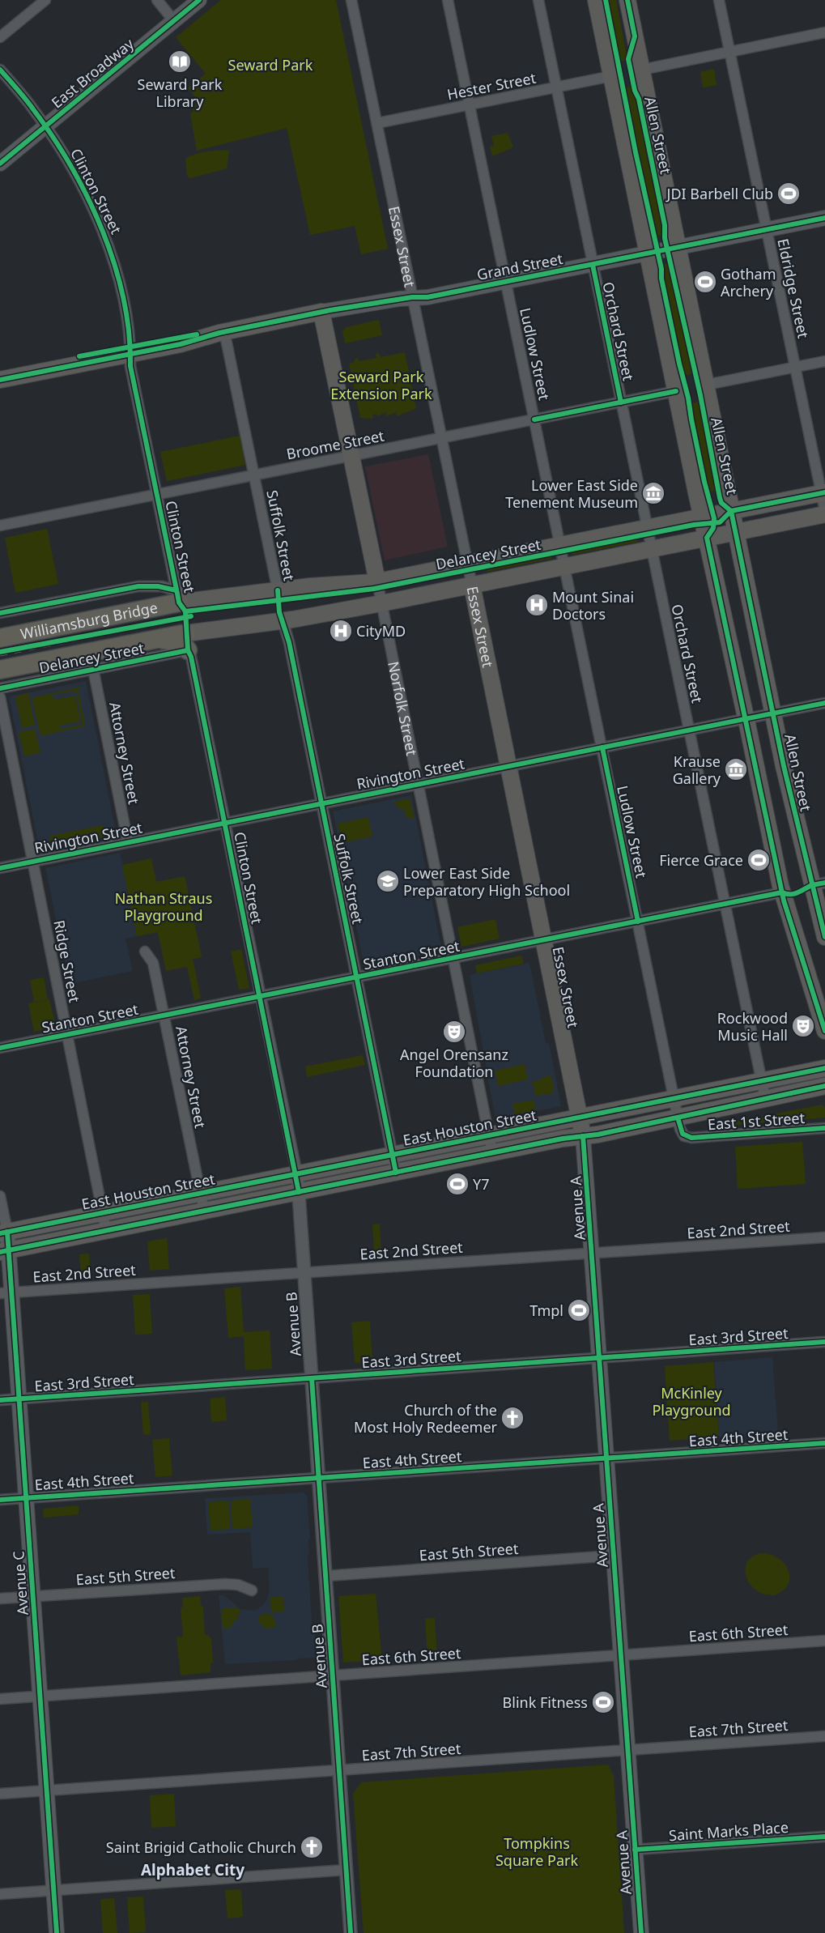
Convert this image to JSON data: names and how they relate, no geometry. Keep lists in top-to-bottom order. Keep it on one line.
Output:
{"streets":{"highway":["Williamsburg Bridge"],"main road":["East Broadway","Allen Street","Essex Street","Grand Street","Delancey Street","Norfolk Street","East Houston Street","Avenue A","Avenue C"],"street":["Hester Street","Clinton Street","Eldridge Street","Orchard Street","Ludlow Street","Broome Street","Suffolk Street","Attorney Street","Rivington Street","Stanton Street","Ridge Street","East 1st Street","East 2nd Street","Avenue B","East 3rd Street","East 4th Street","East 5th Street","East 6th Street","East 7th Street","Saint Marks Place"]},"crossings":[["East Broadway","Clinton Street"],["Hester Street","Essex Street"],["Hester Street","Orchard Street"],["Hester Street","Ludlow Street"],["Allen Street","Grand Street"],["Allen Street","Delancey Street"],["Allen Street","Rivington Street"],["Clinton Street","Grand Street"],["Clinton Street","Broome Street"],["Clinton Street","Delancey Street"],["Clinton Street","Williamsburg Bridge"],["Clinton Street","Rivington Street"],["Clinton Street","Stanton Street"],["Clinton Street","East Houston Street"],["Clinton Street","Avenue B"],["Essex Street","Grand Street"],["Essex Street","Broome Street"],["Essex Street","Delancey Street"],["Essex Street","Rivington Street"],["Essex Street","Stanton Street"],["Essex Street","East Houston Street"],["Essex Street","Avenue A"],["Grand Street","Eldridge Street"],["Grand Street","Orchard Street"],["Grand Street","Ludlow Street"],["Grand Street","Suffolk Street"],["Grand Street","Norfolk Street"],["Eldridge Street","Delancey Street"],["Orchard Street","Broome Street"],["Orchard Street","Delancey Street"],["Orchard Street","Rivington Street"],["Orchard Street","Stanton Street"],["Orchard Street","East Houston Street"],["Ludlow Street","Broome Street"],["Ludlow Street","Delancey Street"],["Ludlow Street","Rivington Street"],["Ludlow Street","Stanton Street"],["Ludlow Street","East 1st Street"],["Ludlow Street","East Houston Street"],["Broome Street","Suffolk Street"],["Broome Street","Norfolk Street"],["Suffolk Street","Delancey Street"],["Suffolk Street","Rivington Street"],["Suffolk Street","Stanton Street"],["Suffolk Street","East Houston Street"],["Delancey Street","Williamsburg Bridge"],["Delancey Street","Norfolk Street"],["Delancey Street","Attorney Street"],["Norfolk Street","Rivington Street"],["Norfolk Street","Stanton Street"],["Norfolk Street","East Houston Street"],["Attorney Street","Rivington Street"],["Attorney Street","Stanton Street"],["Attorney Street","East Houston Street"],["Rivington Street","Ridge Street"],["Stanton Street","Ridge Street"],["Ridge Street","East Houston Street"],["East 1st Street","East Houston Street"],["East Houston Street","Avenue A"],["East Houston Street","Avenue B"],["East Houston Street","Avenue C"],["Avenue A","East 2nd Street"],["Avenue A","East 3rd Street"],["Avenue A","East 4th Street"],["Avenue A","East 5th Street"],["Avenue A","East 6th Street"],["Avenue A","East 7th Street"],["Avenue A","Saint Marks Place"],["East 2nd Street","Avenue B"],["East 2nd Street","Avenue C"],["Avenue B","East 3rd Street"],["Avenue B","East 4th Street"],["Avenue B","East 5th Street"],["Avenue B","East 6th Street"],["Avenue B","East 7th Street"],["East 3rd Street","Avenue C"],["East 4th Street","Avenue C"],["East 5th Street","Avenue C"],["Avenue C","East 6th Street"],["Avenue C","East 7th Street"]],"districts":["Alphabet City"],"parks":["Seward Park","Seward Park Extension Park","Nathan Straus Playground","McKinley Playground","Tompkins Square Park"],"places":{"library":["Seward Park Library"],"sports":["JDI Barbell Club","Gotham Archery","Fierce Grace","Y7","Tmpl","Blink Fitness"],"museum":["Lower East Side Tenement Museum","Krause Gallery"],"hospital":["Mount Sinai Doctors","CityMD"],"school or university":["Lower East Side Preparatory High School"],"theatre":["Rockwood Music Hall","Angel Orensanz Foundation"],"church":["Church of the Most Holy Redeemer","Saint Brigid Catholic Church"]}}
